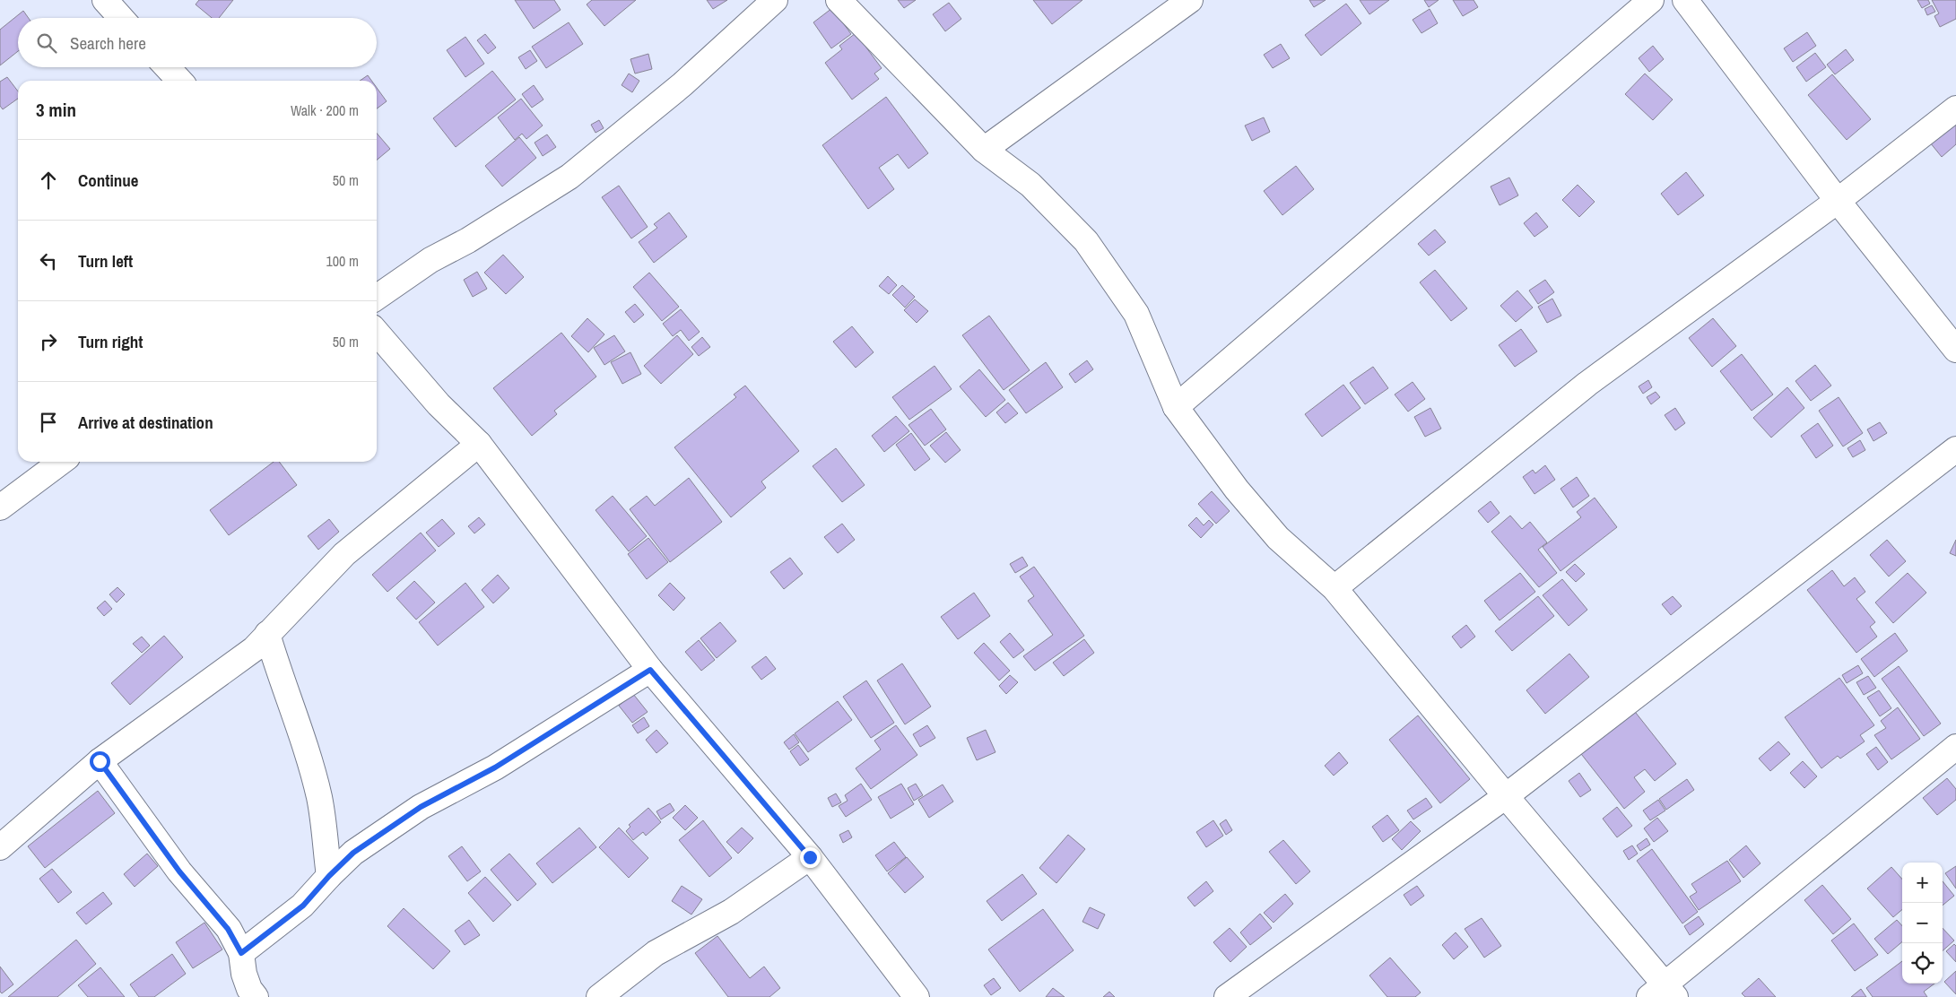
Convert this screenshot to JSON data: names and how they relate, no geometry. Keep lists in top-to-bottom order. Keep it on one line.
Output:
{"page":{"search":"Search here","heading":["3 min","Walk · 200 m"],"list":[["Continue","50 m"],["Turn left","100 m"],["Turn right","50 m"],"Arrive at destination"],"map_buttons":["+","−"]}}
